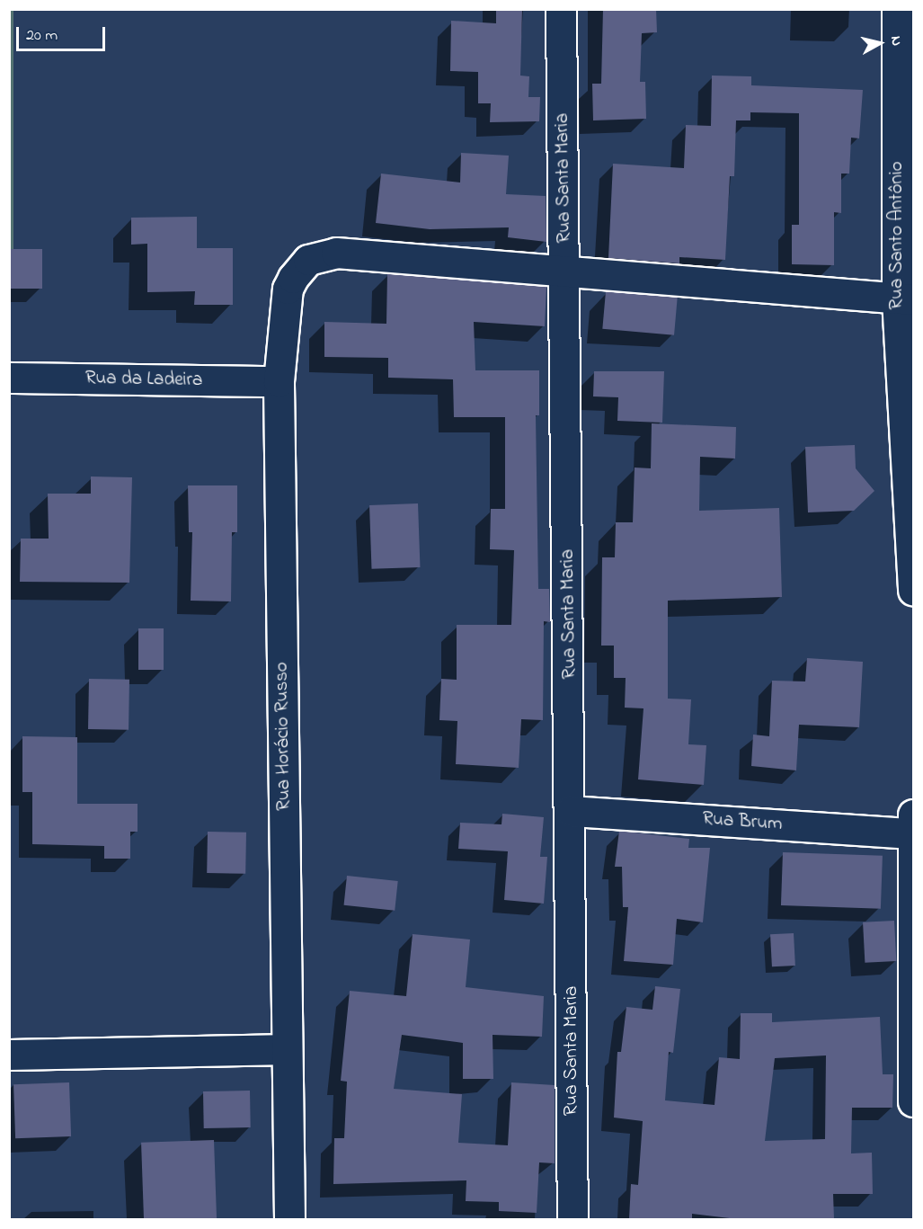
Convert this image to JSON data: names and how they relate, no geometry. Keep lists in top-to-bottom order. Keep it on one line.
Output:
{"streets":{"street":["Rua Santa Maria","Rua Santo Antônio","Rua da Ladeira","Rua Horácio Russo","Rua Brum"]},"crossings":[["Rua Santa Maria","Rua Horácio Russo"],["Rua Santa Maria","Rua Brum"],["Rua da Ladeira","Rua Horácio Russo"]],"scale_bar":"20 m","north":"right"}
